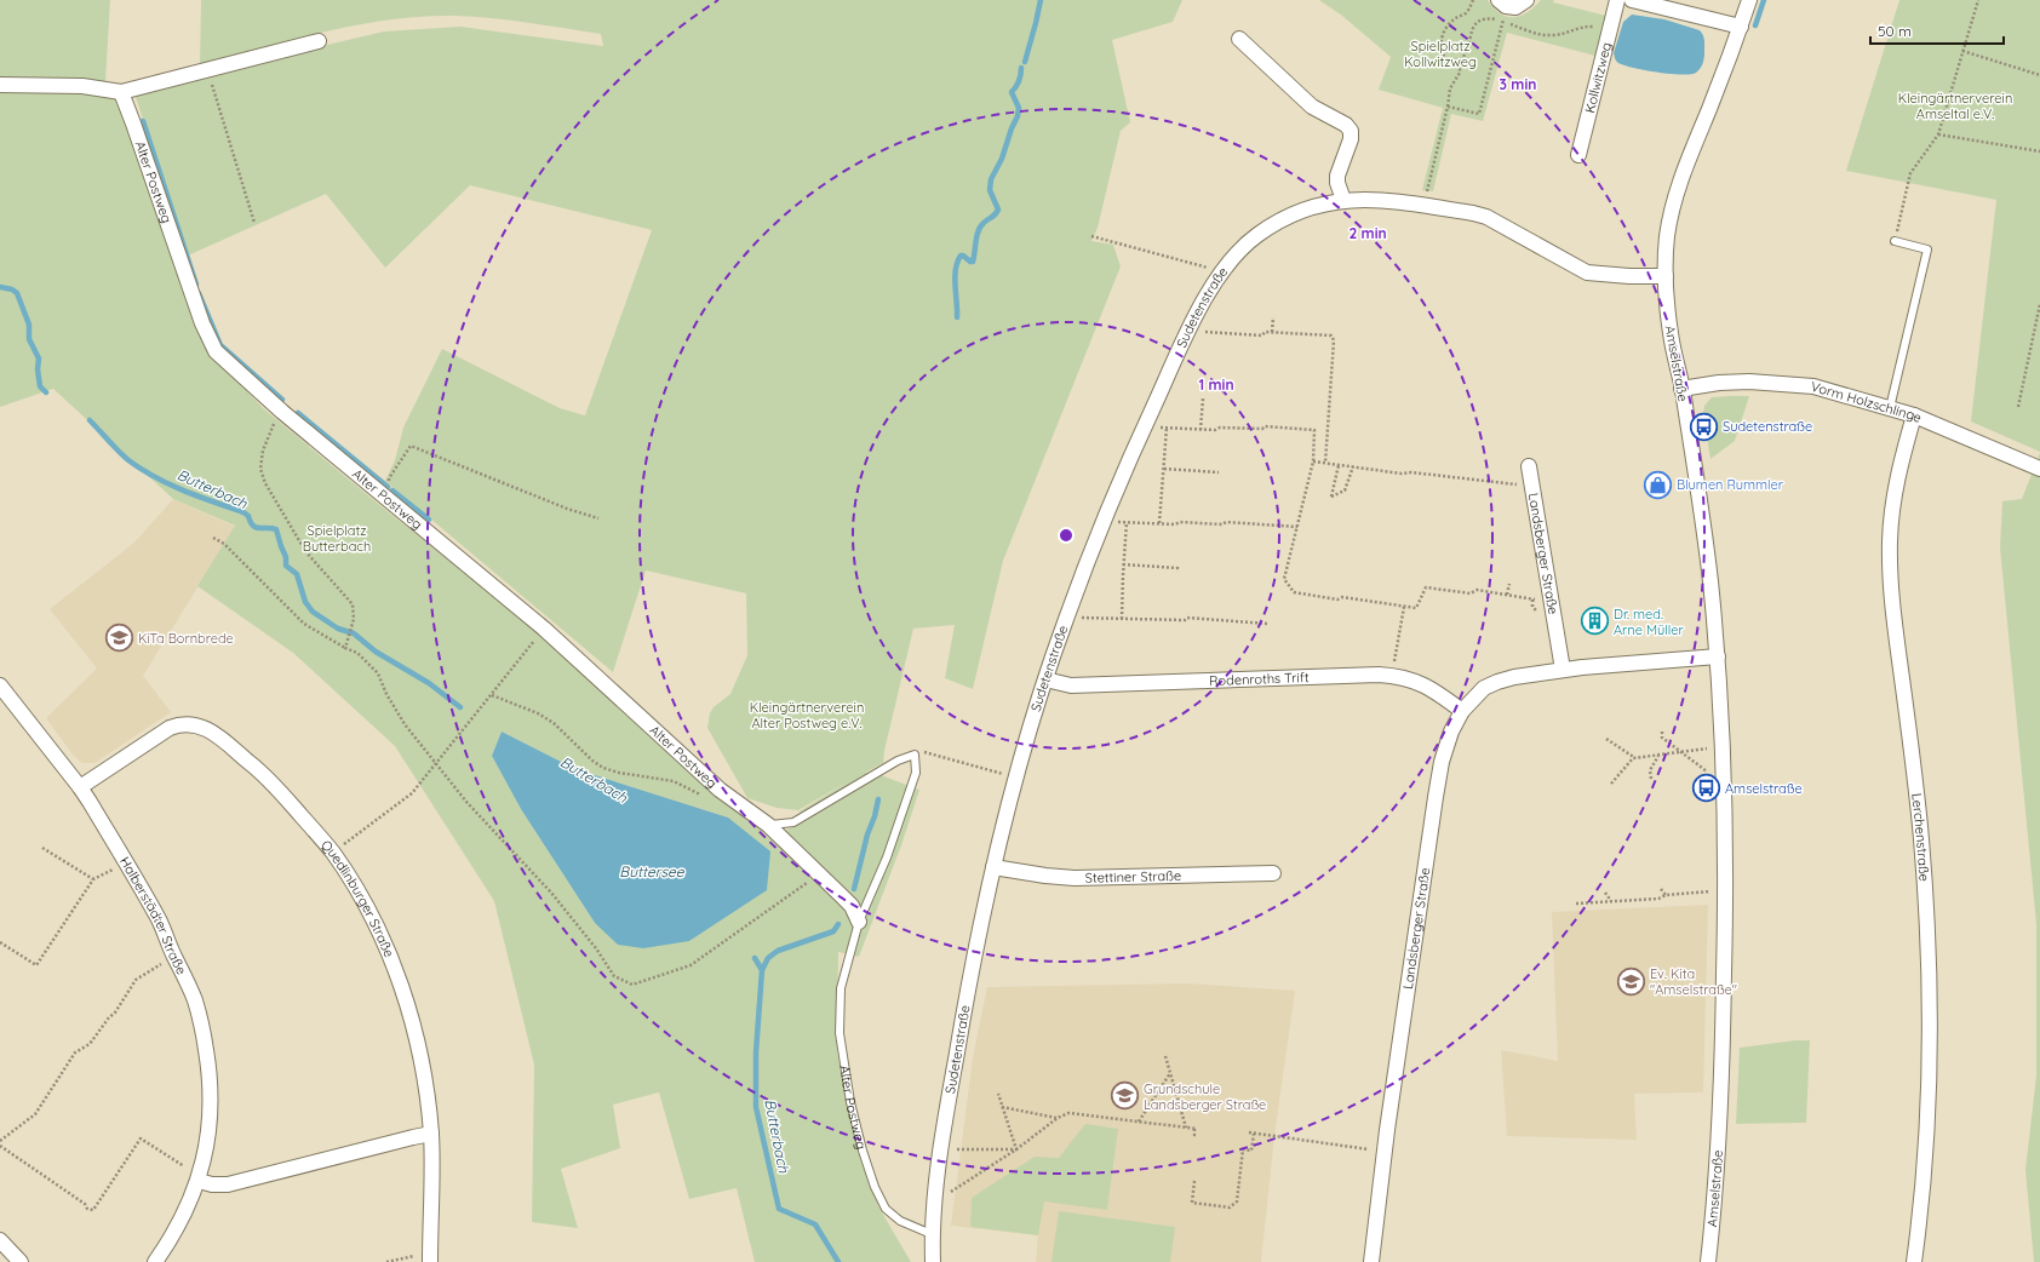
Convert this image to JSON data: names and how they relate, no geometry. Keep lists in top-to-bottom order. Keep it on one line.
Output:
{"streets":{"street":["Kollwitzweg","Alter Postweg","Sudetenstraße","Amselstraße","Vorm Holzschlinge","Landsberger Straße","Rodenroths Trift","Lerchenstraße","Stettiner Straße","Quedlinburger Straße","Halberstädter Straße"]},"crossings":[["Alter Postweg","Sudetenstraße"],["Sudetenstraße","Amselstraße"],["Sudetenstraße","Rodenroths Trift"],["Sudetenstraße","Stettiner Straße"],["Amselstraße","Vorm Holzschlinge"],["Amselstraße","Landsberger Straße"],["Vorm Holzschlinge","Lerchenstraße"],["Landsberger Straße","Rodenroths Trift"],["Quedlinburger Straße","Halberstädter Straße"]],"water":["Butterbach","Buttersee"],"parks":["Spielplatz Kollwitzweg","Kleingärtnerverein Amseltal e.V.","Spielplatz Butterbach","Kleingärtnerverein Alter Postweg e.V."],"places":{"bus stop":["Sudetenstraße","Amselstraße"],"shop":["Blumen Rummler"],"building":["Dr. med. Arne Müller"],"school or university":["KiTa Bornbrede","Ev. Kita \"Amselstraße\"","Grundschule Landsberger Straße"]},"scale_bar":"50 m","rings":["3 min","2 min","1 min"]}
